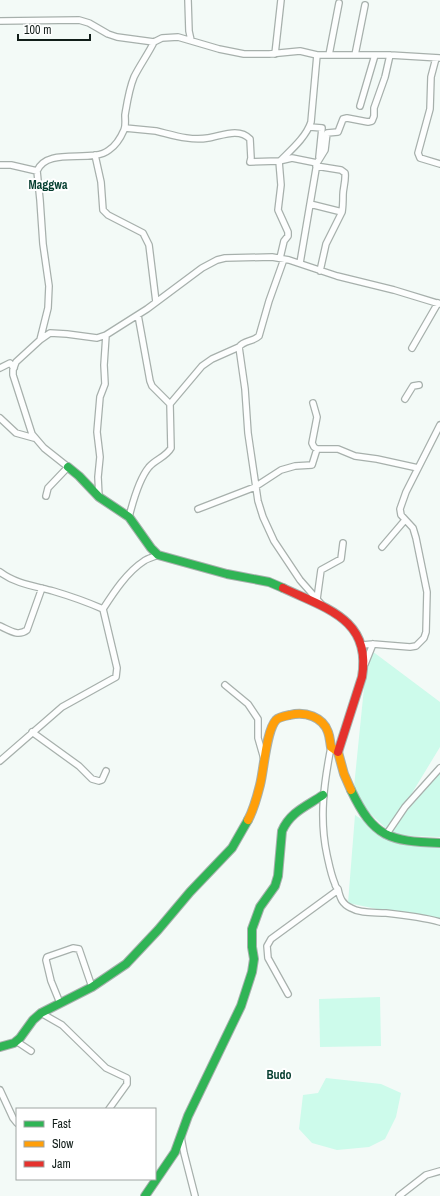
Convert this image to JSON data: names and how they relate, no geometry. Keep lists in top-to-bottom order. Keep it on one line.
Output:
{"districts":["Maggwa","Budo"],"legend":["Fast","Slow","Jam"],"scale_bar":"100 m"}
